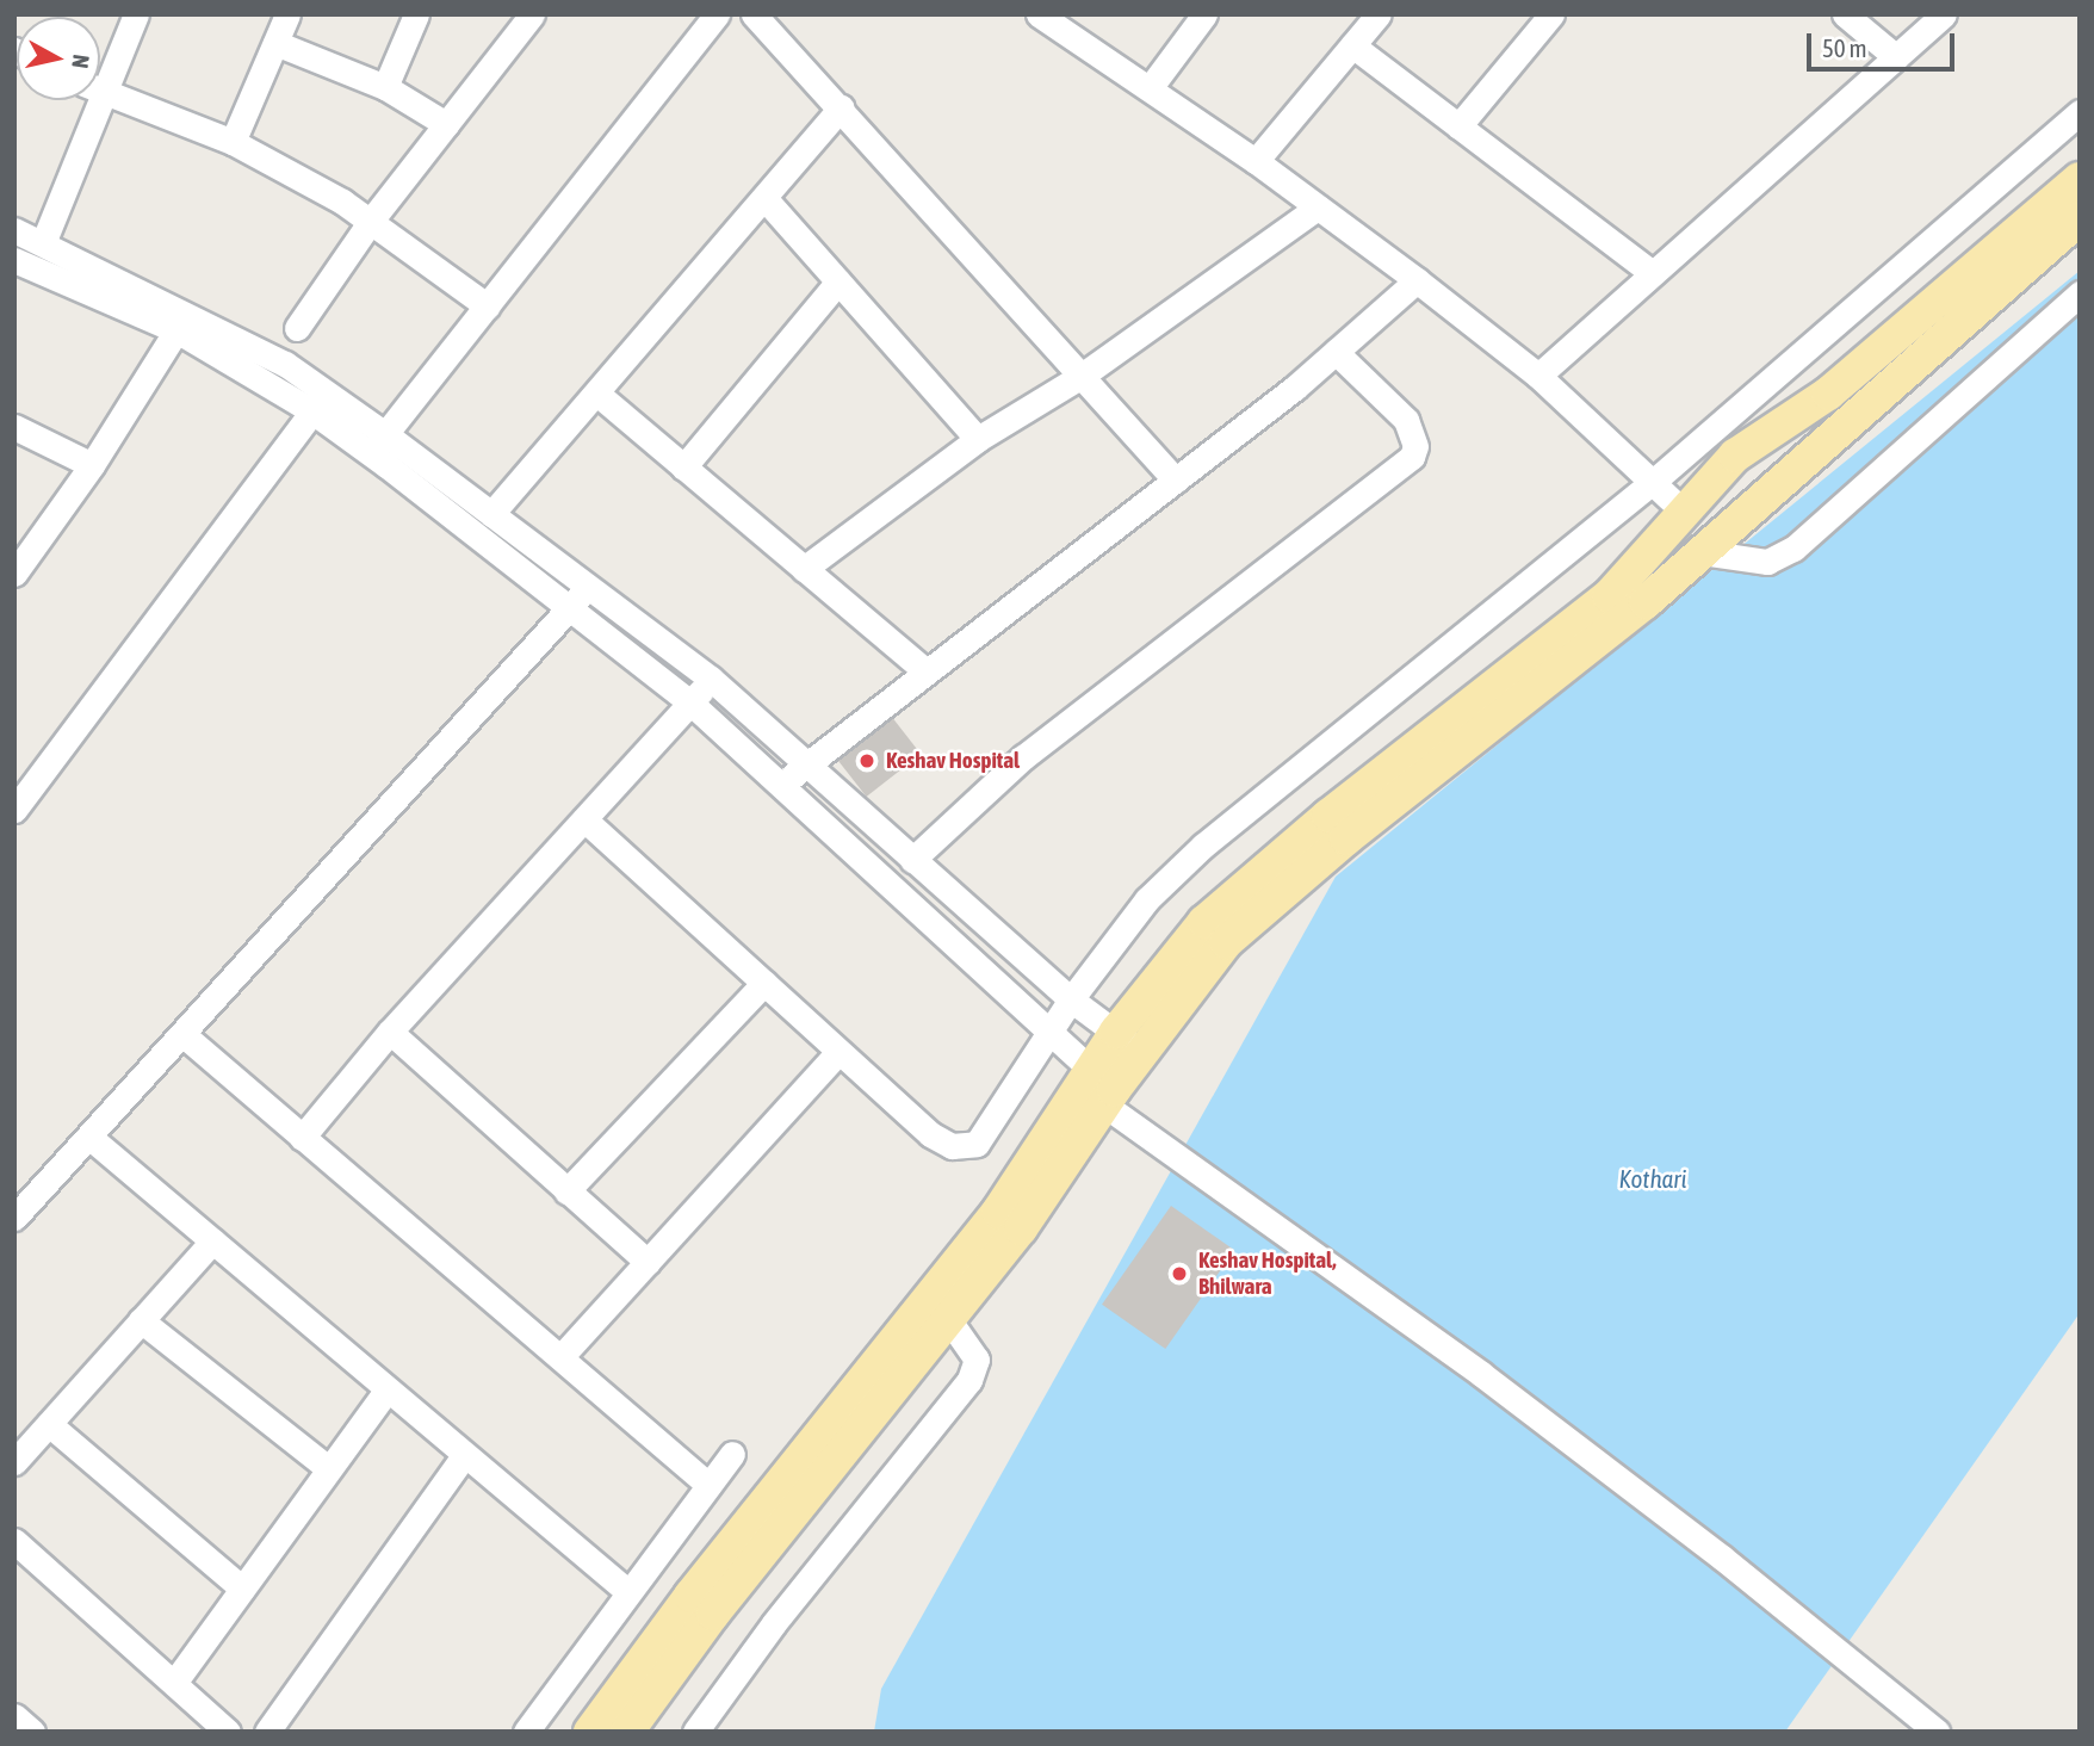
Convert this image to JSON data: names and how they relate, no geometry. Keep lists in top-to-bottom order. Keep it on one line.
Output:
{"water":["Kothari"],"places":["Keshav Hospital","Keshav Hospital, Bhilwara"],"scale_bar":"50 m","north":"right"}
